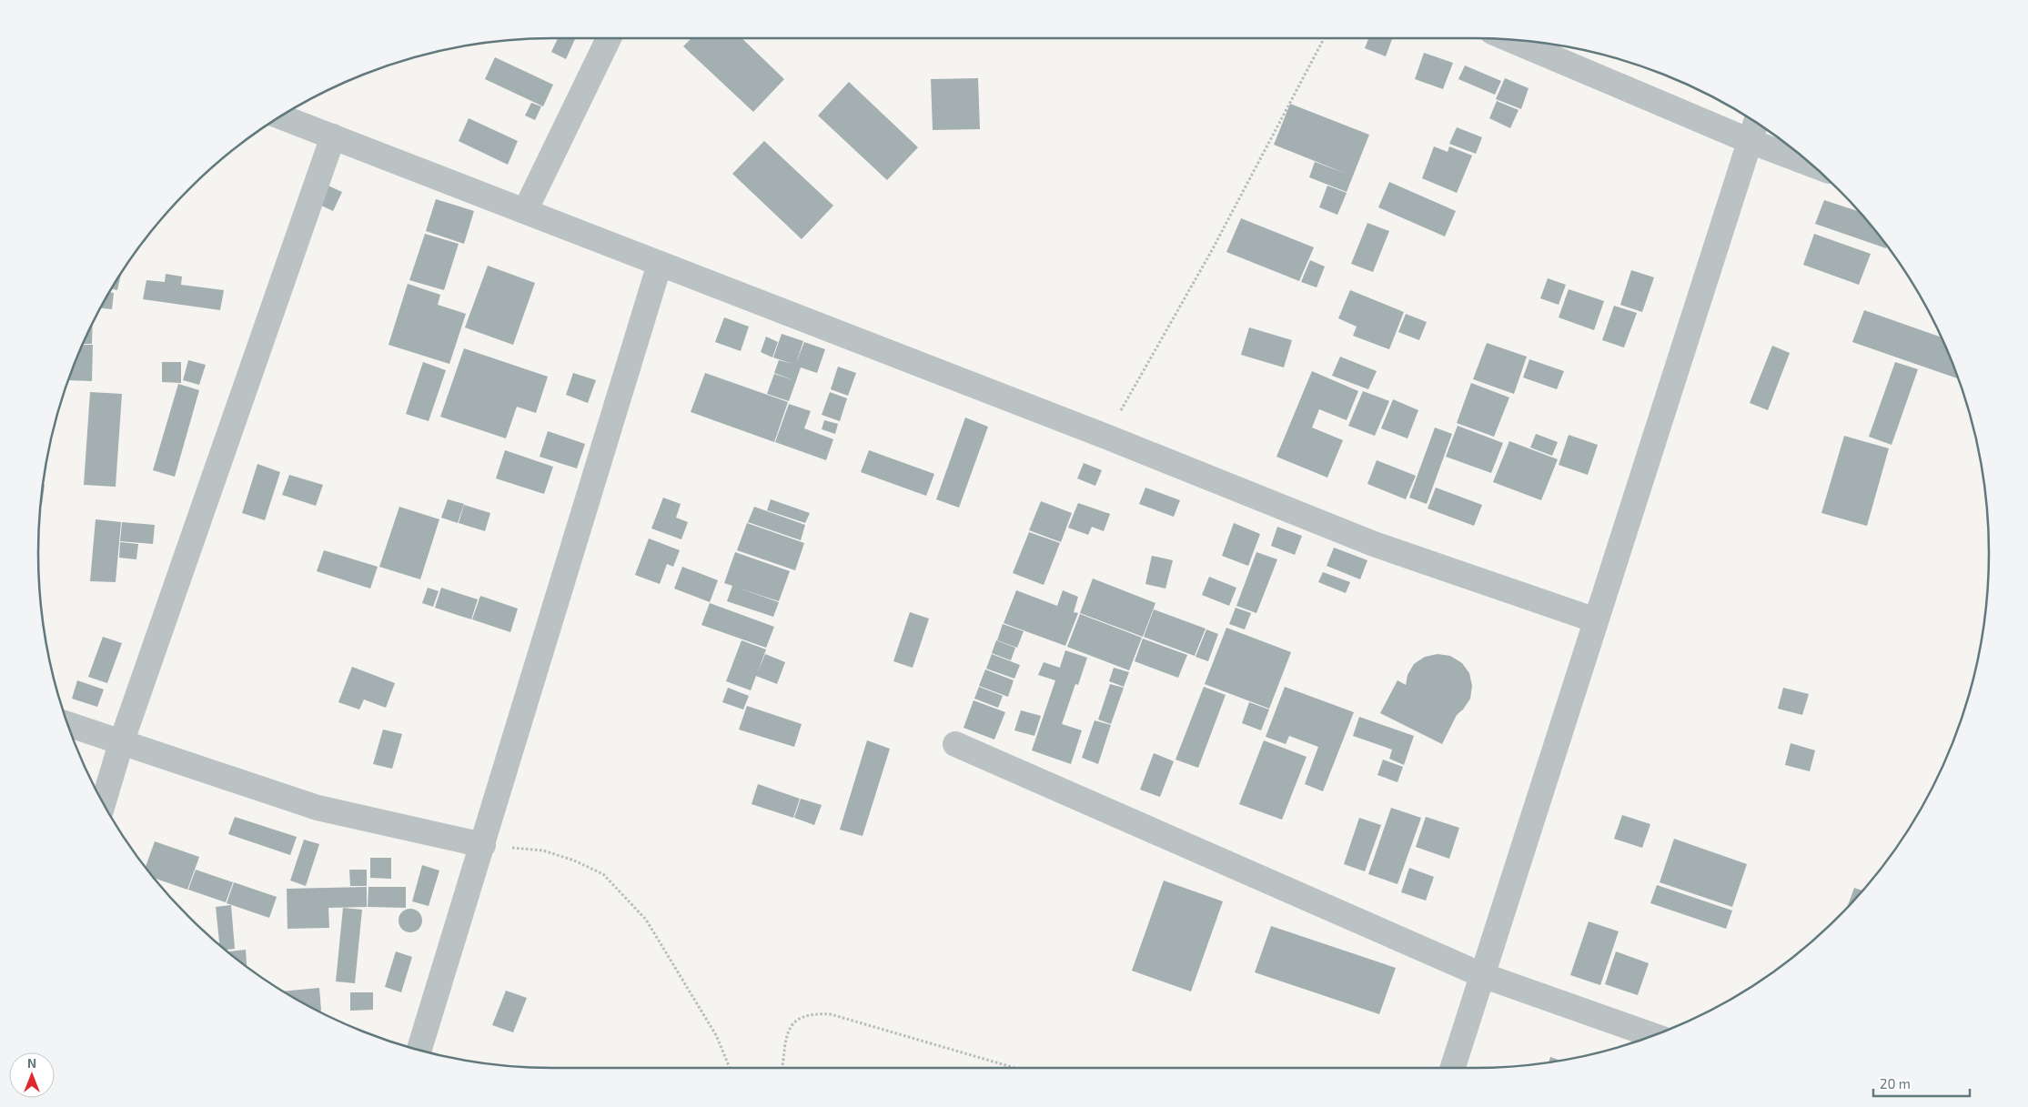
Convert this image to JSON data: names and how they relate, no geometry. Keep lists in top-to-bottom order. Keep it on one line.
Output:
{"scale_bar":"20 m","north":"top"}
